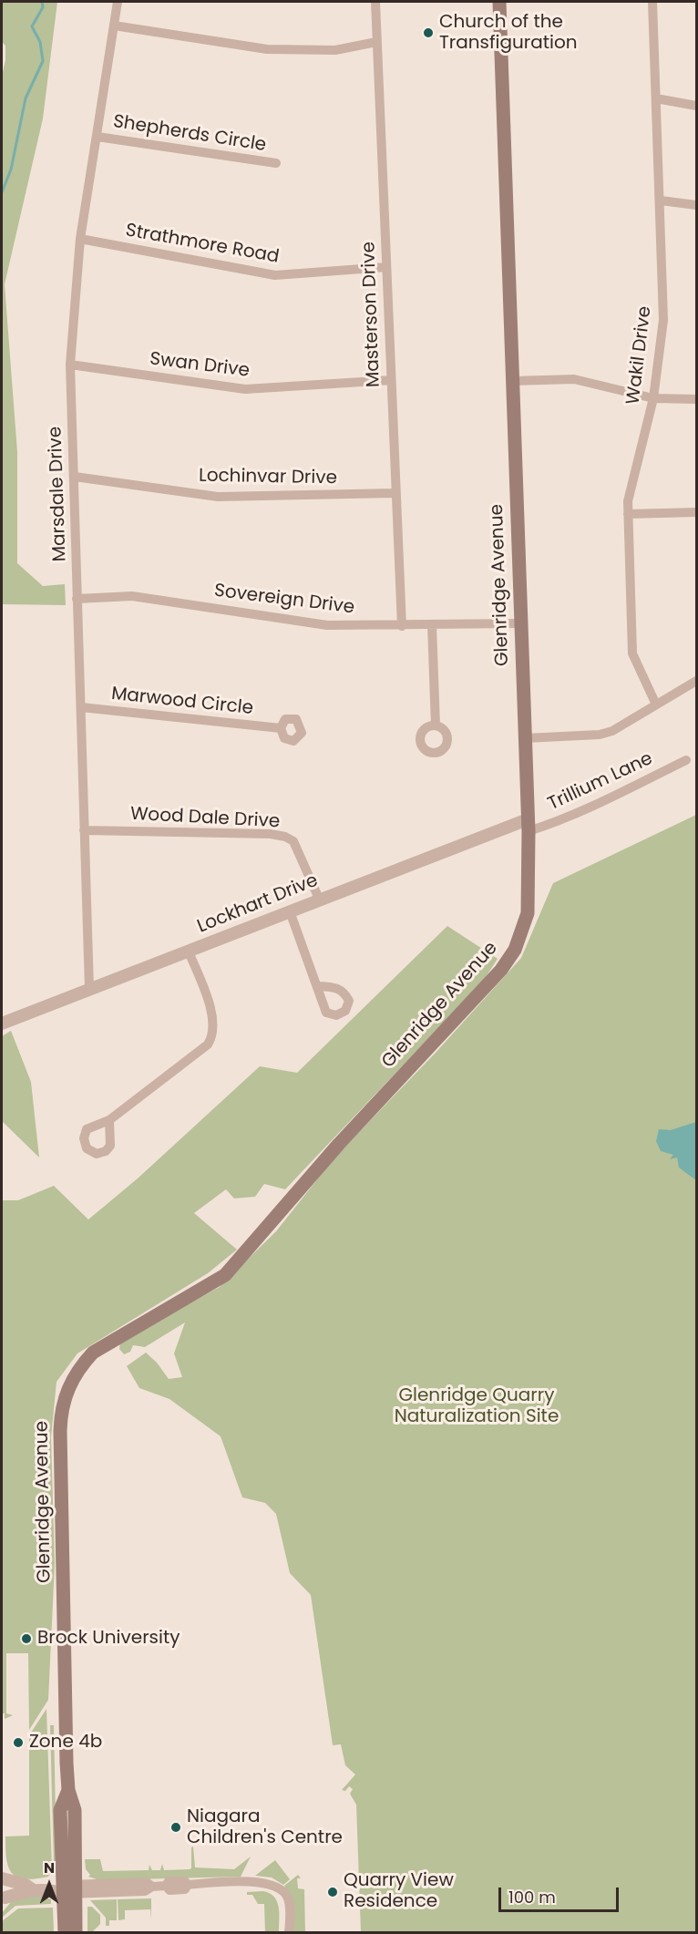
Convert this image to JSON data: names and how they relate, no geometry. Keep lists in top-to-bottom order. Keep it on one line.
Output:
{"streets":{"main road":["Glenridge Avenue"],"street":["Shepherds Circle","Strathmore Road","Masterson Drive","Wakil Drive","Swan Drive","Lochinvar Drive","Marsdale Drive","Sovereign Drive","Marwood Circle","Trillium Lane","Wood Dale Drive","Lockhart Drive"]},"crossings":[["Shepherds Circle","Marsdale Drive"],["Strathmore Road","Masterson Drive"],["Strathmore Road","Marsdale Drive"],["Masterson Drive","Swan Drive"],["Masterson Drive","Lochinvar Drive"],["Masterson Drive","Sovereign Drive"],["Swan Drive","Marsdale Drive"],["Lochinvar Drive","Marsdale Drive"],["Marsdale Drive","Sovereign Drive"],["Marsdale Drive","Marwood Circle"],["Marsdale Drive","Wood Dale Drive"],["Marsdale Drive","Lockhart Drive"],["Glenridge Avenue","Sovereign Drive"],["Glenridge Avenue","Trillium Lane"],["Glenridge Avenue","Lockhart Drive"],["Trillium Lane","Lockhart Drive"],["Wood Dale Drive","Lockhart Drive"]],"parks":["Glenridge Quarry Naturalization Site"],"places":["Church of the Transfiguration","Brock University","Zone 4b","Niagara Children's Centre","Quarry View Residence"],"scale_bar":"100 m","north":"top"}
